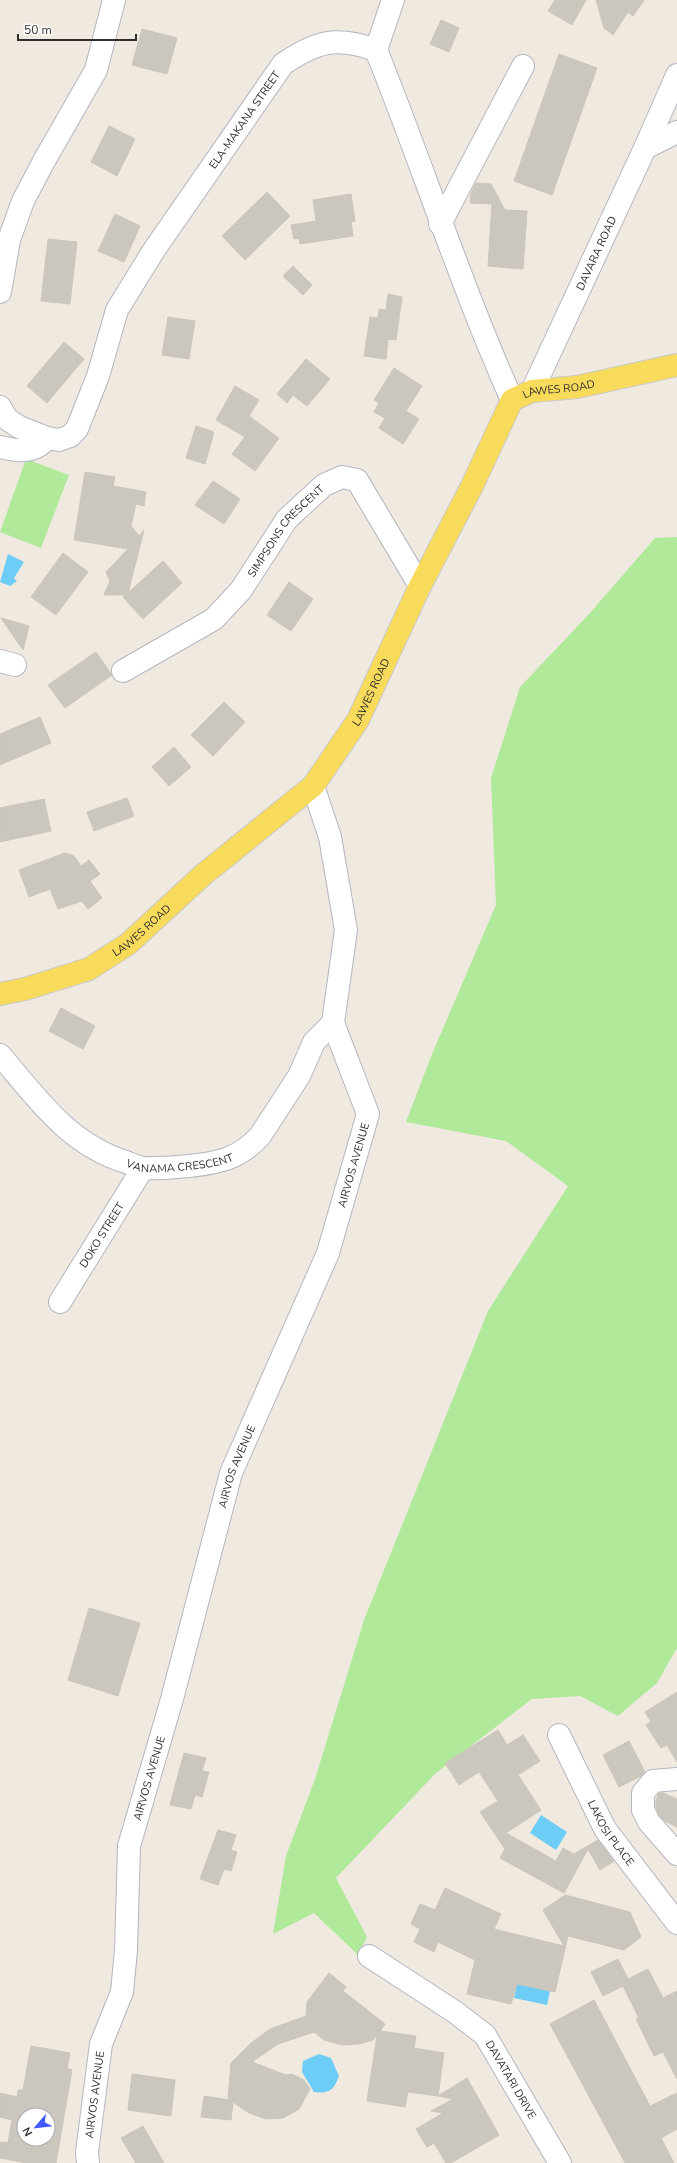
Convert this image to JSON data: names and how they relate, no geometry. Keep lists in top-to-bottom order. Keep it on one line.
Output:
{"streets":{"main road":["LAWES ROAD"],"street":["ELA-MAKANA STREET","DAVARA ROAD","SIMPSONS CRESCENT","VANAMA CRESCENT","AIRVOS AVENUE","DOKO STREET","LAKOSI PLACE","DAVATARI DRIVE"]},"crossings":[["DAVARA ROAD","LAWES ROAD"],["LAWES ROAD","SIMPSONS CRESCENT"],["LAWES ROAD","AIRVOS AVENUE"],["VANAMA CRESCENT","AIRVOS AVENUE"],["VANAMA CRESCENT","DOKO STREET"]],"scale_bar":"50 m","north":"bottom left"}
